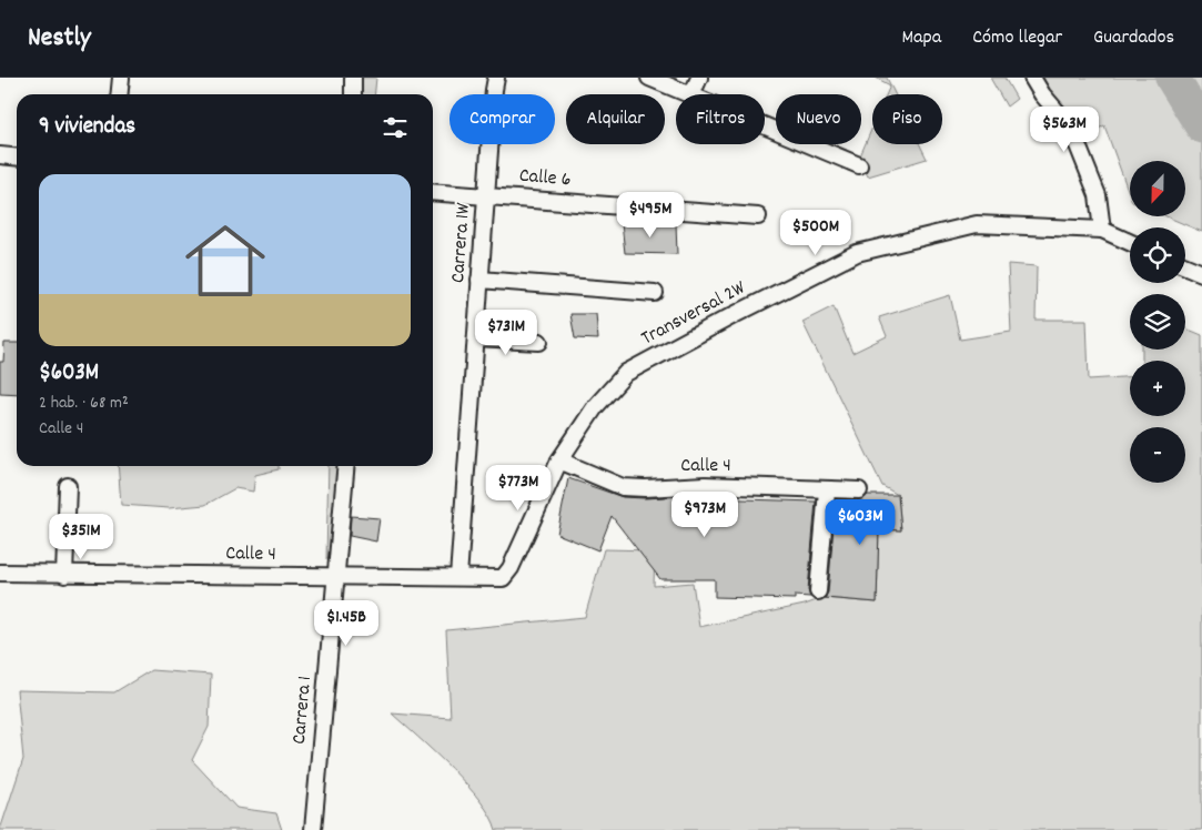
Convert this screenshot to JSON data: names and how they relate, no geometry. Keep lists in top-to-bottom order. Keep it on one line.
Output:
{"streets":{"street":["Calle 6","Carrera 1W","Transversal 2W","Calle 4","Carrera 1"]},"crossings":[["Calle 6","Carrera 1W"],["Carrera 1W","Calle 4"],["Transversal 2W","Calle 4"],["Calle 4","Carrera 1"]],"north":"bottom","page":{"header":"Nestly","nav":["Mapa","Cómo llegar","Guardados"],"chip":["Comprar","Alquilar","Filtros","Nuevo","Piso"],"heading":"9 viviendas","price":["$563M","$495M","$500M","$731M","$773M","$973M","$603M","$351M","$1.45B"],"map_buttons":["+","−"],"list":[{"name":"$603M","note":"2 hab. · 68 m² · Calle 4"}]}}
